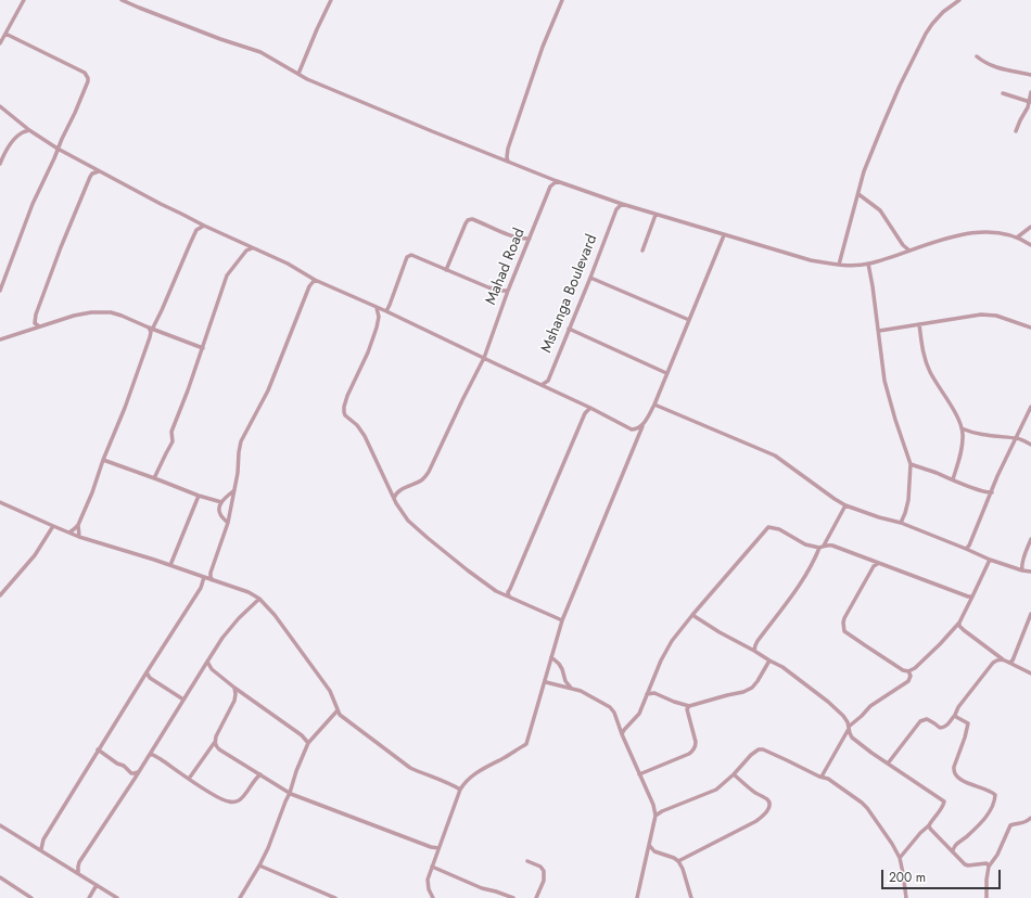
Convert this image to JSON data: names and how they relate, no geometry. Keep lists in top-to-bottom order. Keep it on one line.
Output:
{"streets":{"street":["Mahad Road","Mshanga Boulevard"]},"scale_bar":"200 m"}
